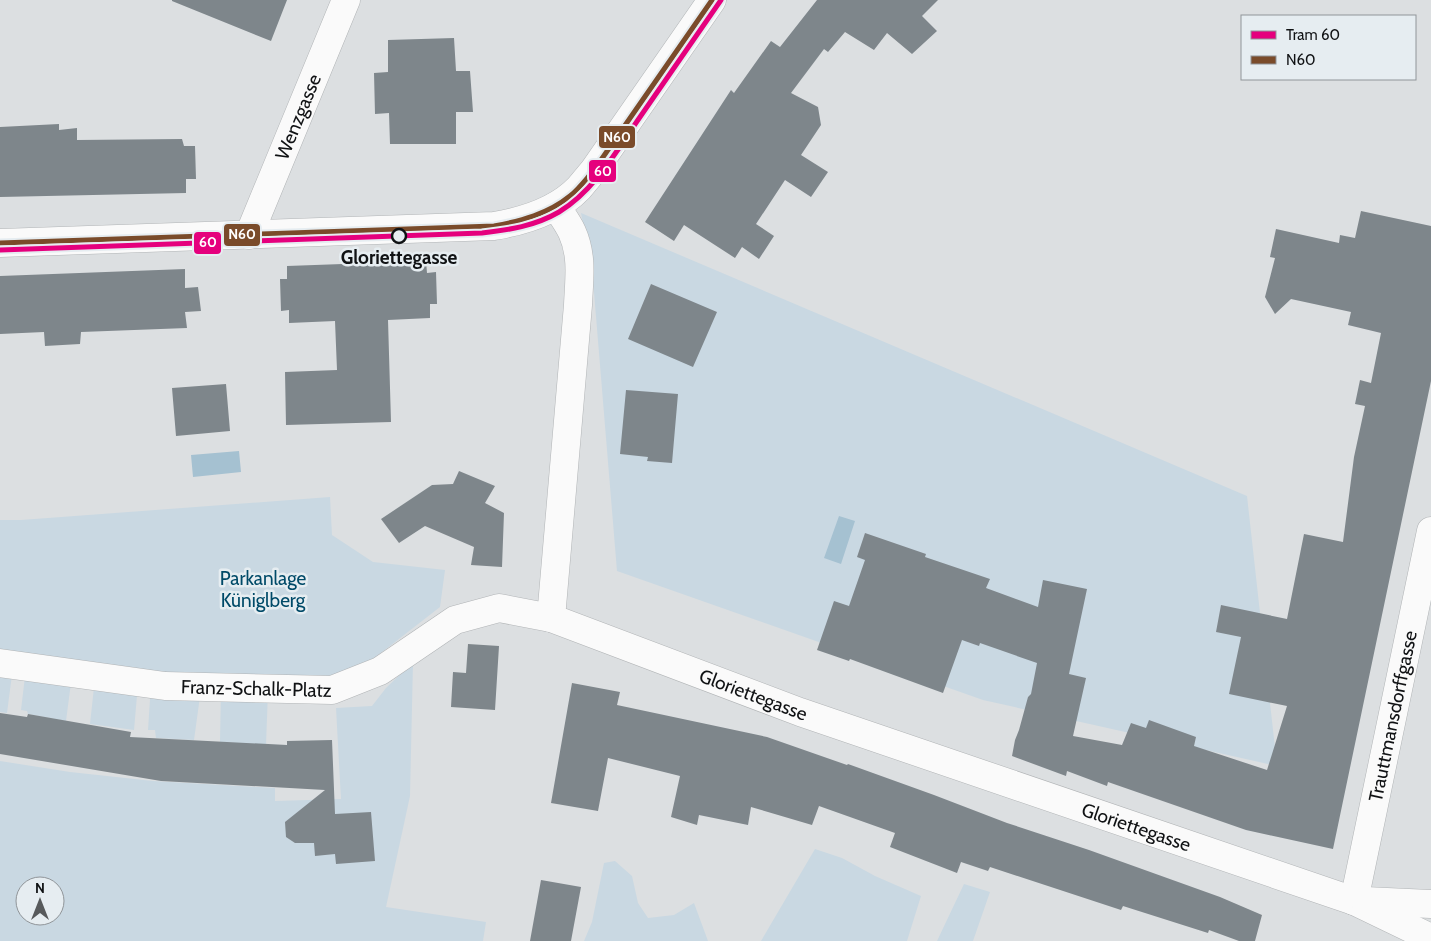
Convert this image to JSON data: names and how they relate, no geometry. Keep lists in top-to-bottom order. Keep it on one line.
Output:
{"streets":{"street":["Wenzgasse","Franz-Schalk-Platz","Gloriettegasse","Trauttmansdorffgasse"]},"crossings":[["Franz-Schalk-Platz","Gloriettegasse"],["Gloriettegasse","Trauttmansdorffgasse"]],"parks":["Parkanlage Küniglberg"],"places":["Gloriettegasse"],"lines":["tram line 60","transit line N60"],"legend":["Tram 60","N60"],"north":"top"}
